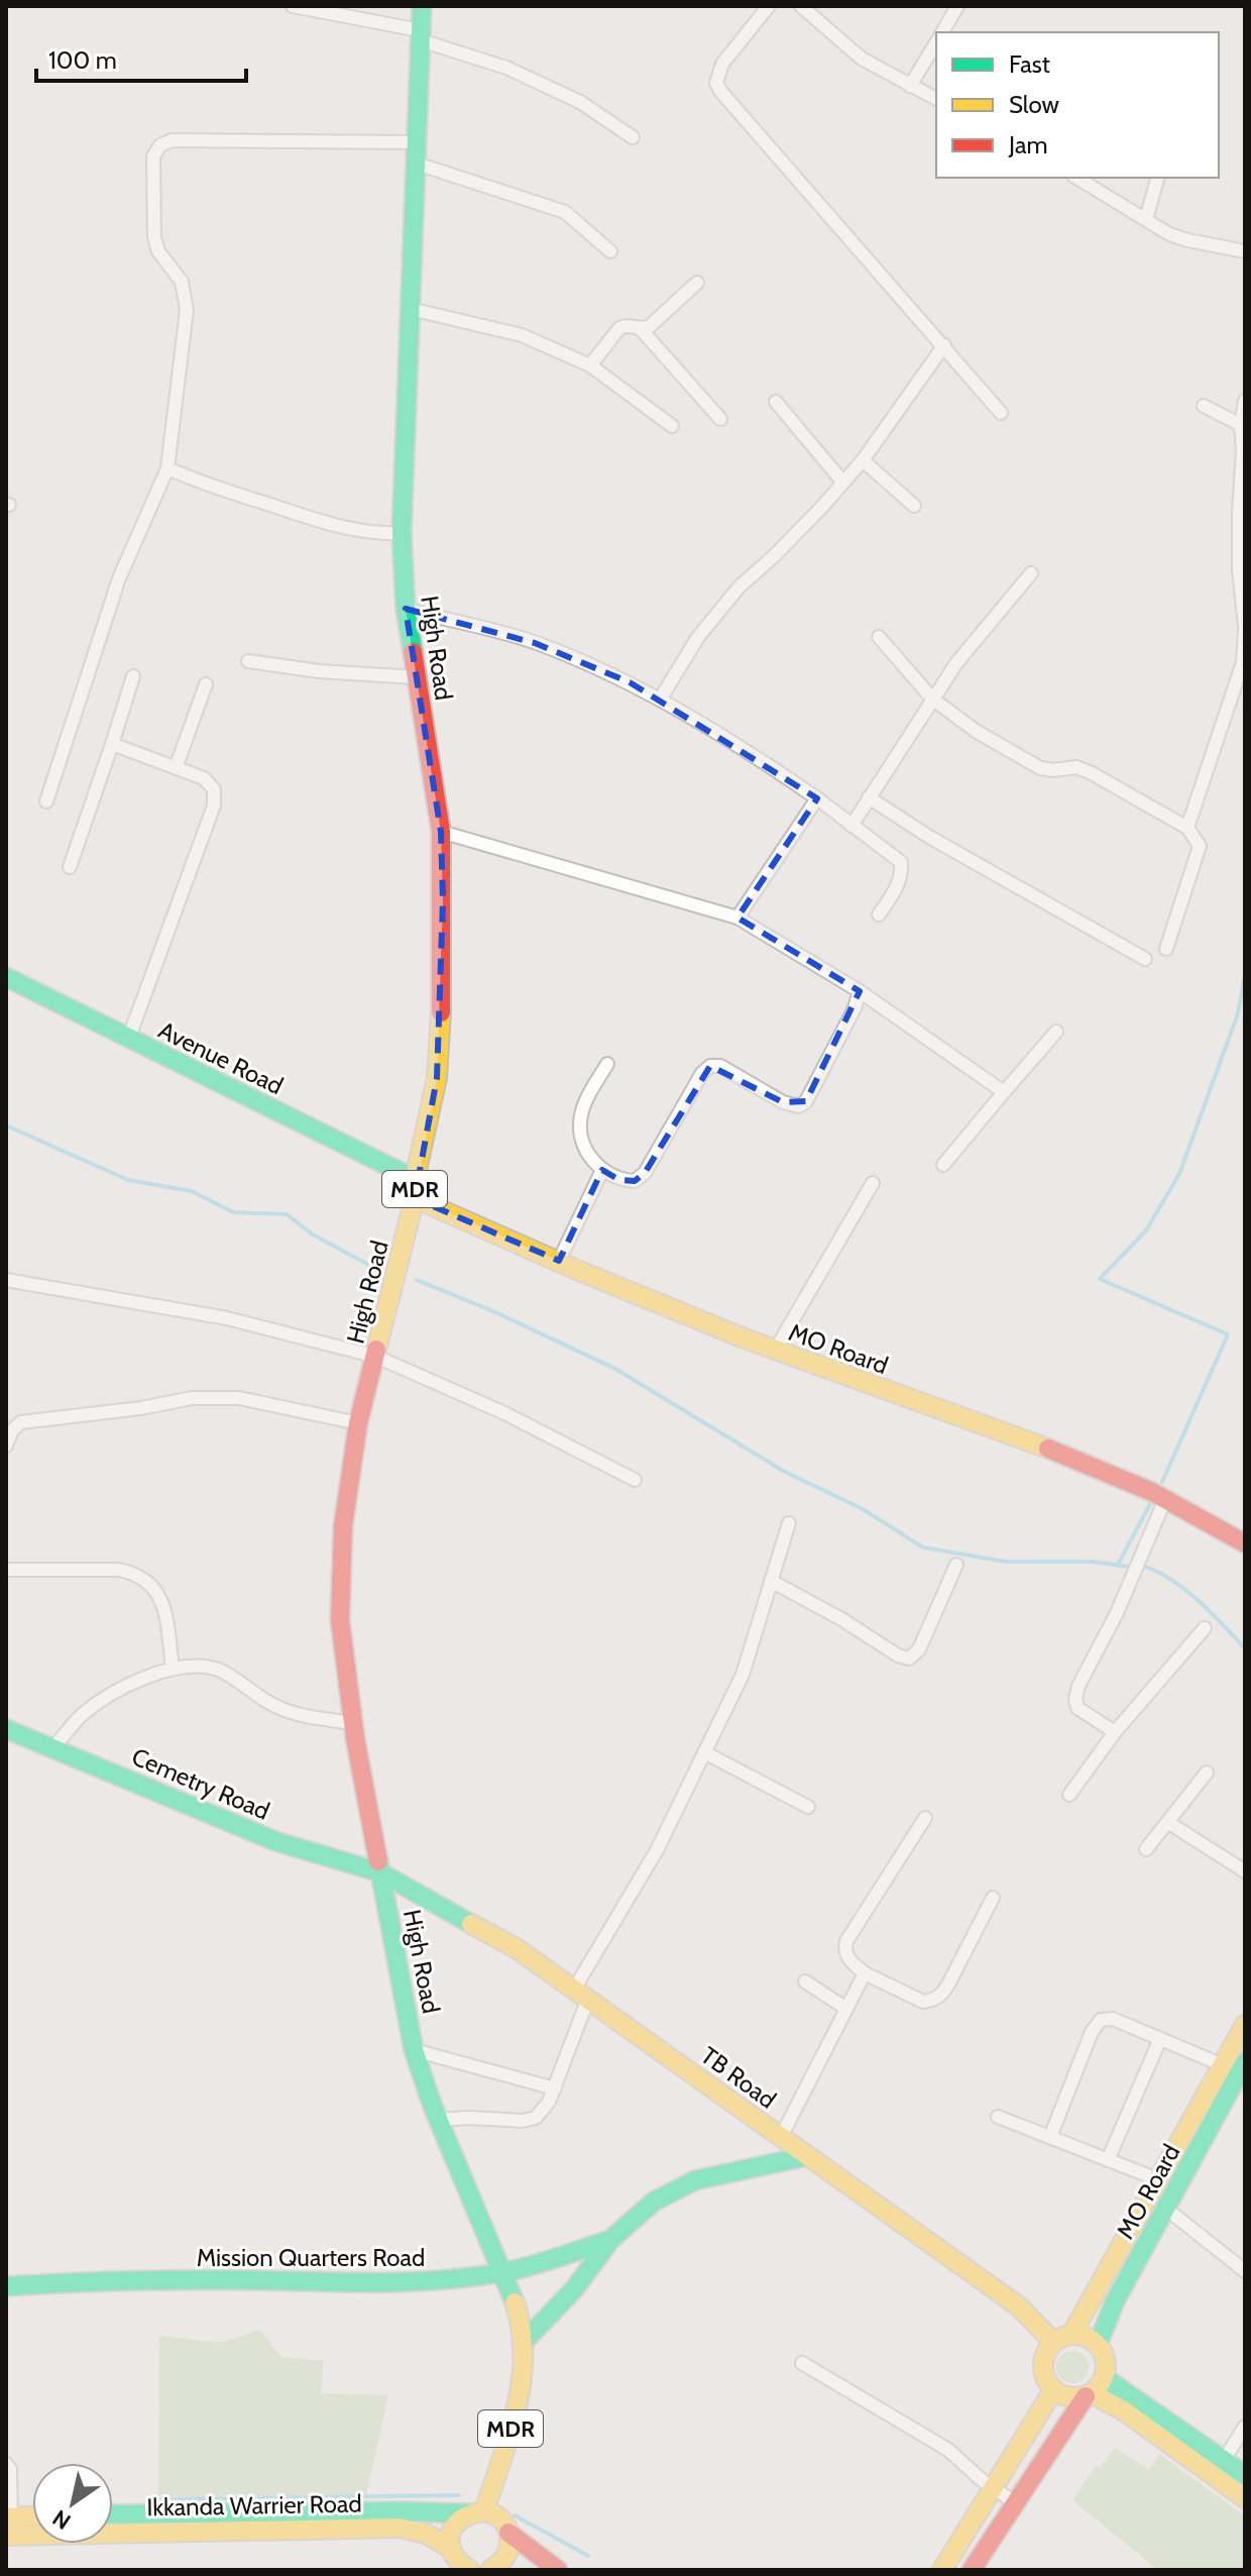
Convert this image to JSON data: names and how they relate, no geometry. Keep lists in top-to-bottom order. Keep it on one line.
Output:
{"streets":{"main road":["High Road","Avenue Road","MDR","MO Roard","Cemetry Road","TB Road","Mission Quarters Road","Ikkanda Warrier Road"]},"crossings":[["High Road","Avenue Road"],["High Road","MO Roard"],["High Road","Cemetry Road"],["High Road","TB Road"],["High Road","Mission Quarters Road"],["High Road","Ikkanda Warrier Road"],["Avenue Road","MO Roard"],["MO Roard","TB Road"],["Cemetry Road","TB Road"]],"legend":["Fast","Slow","Jam"],"scale_bar":"100 m","north":"bottom left"}
